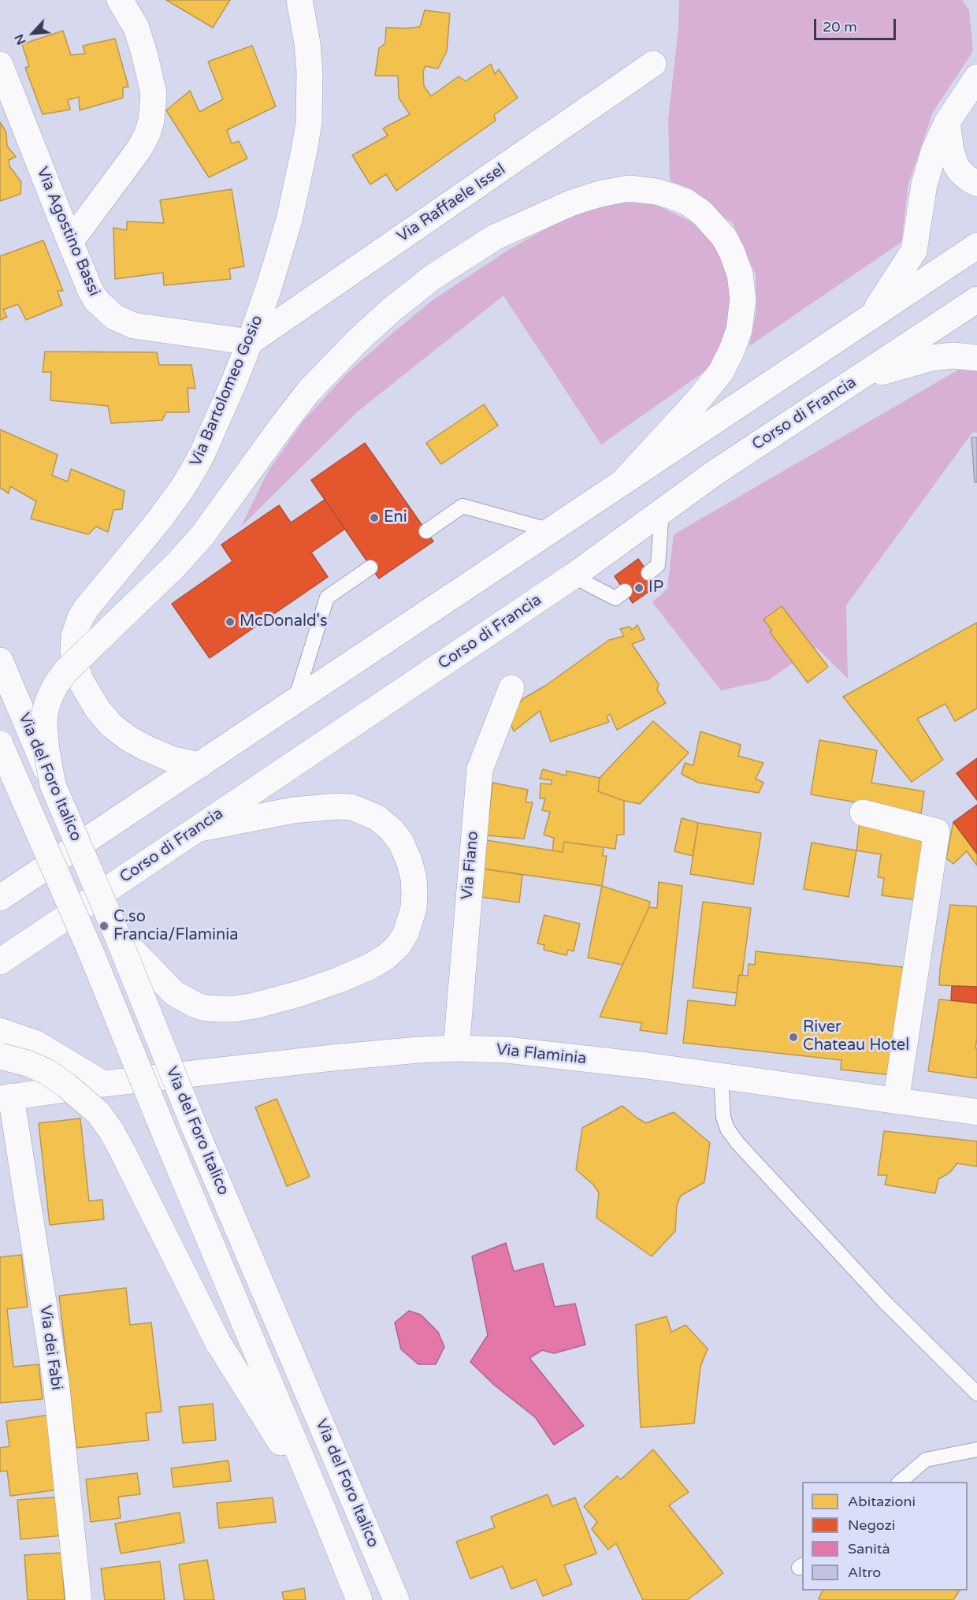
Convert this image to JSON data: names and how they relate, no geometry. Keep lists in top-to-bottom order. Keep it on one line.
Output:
{"streets":{"main road":["Via Raffaele Issel","Via Agostino Bassi","Via Bartolomeo Gosio","Corso di Francia","Via del Foro Italico","Via Fiano","Via Flaminia","Via dei Fabi"]},"crossings":[["Via Raffaele Issel","Via Agostino Bassi"],["Via Raffaele Issel","Via Bartolomeo Gosio"],["Via Agostino Bassi","Via Bartolomeo Gosio"],["Via Fiano","Via Flaminia"],["Via Flaminia","Via dei Fabi"]],"places":["Eni","IP","McDonald's","C.so Francia/Flaminia","River Chateau Hotel"],"legend":["Abitazioni","Negozi","Sanità","Altro"],"scale_bar":"20 m","north":"bottom left"}
